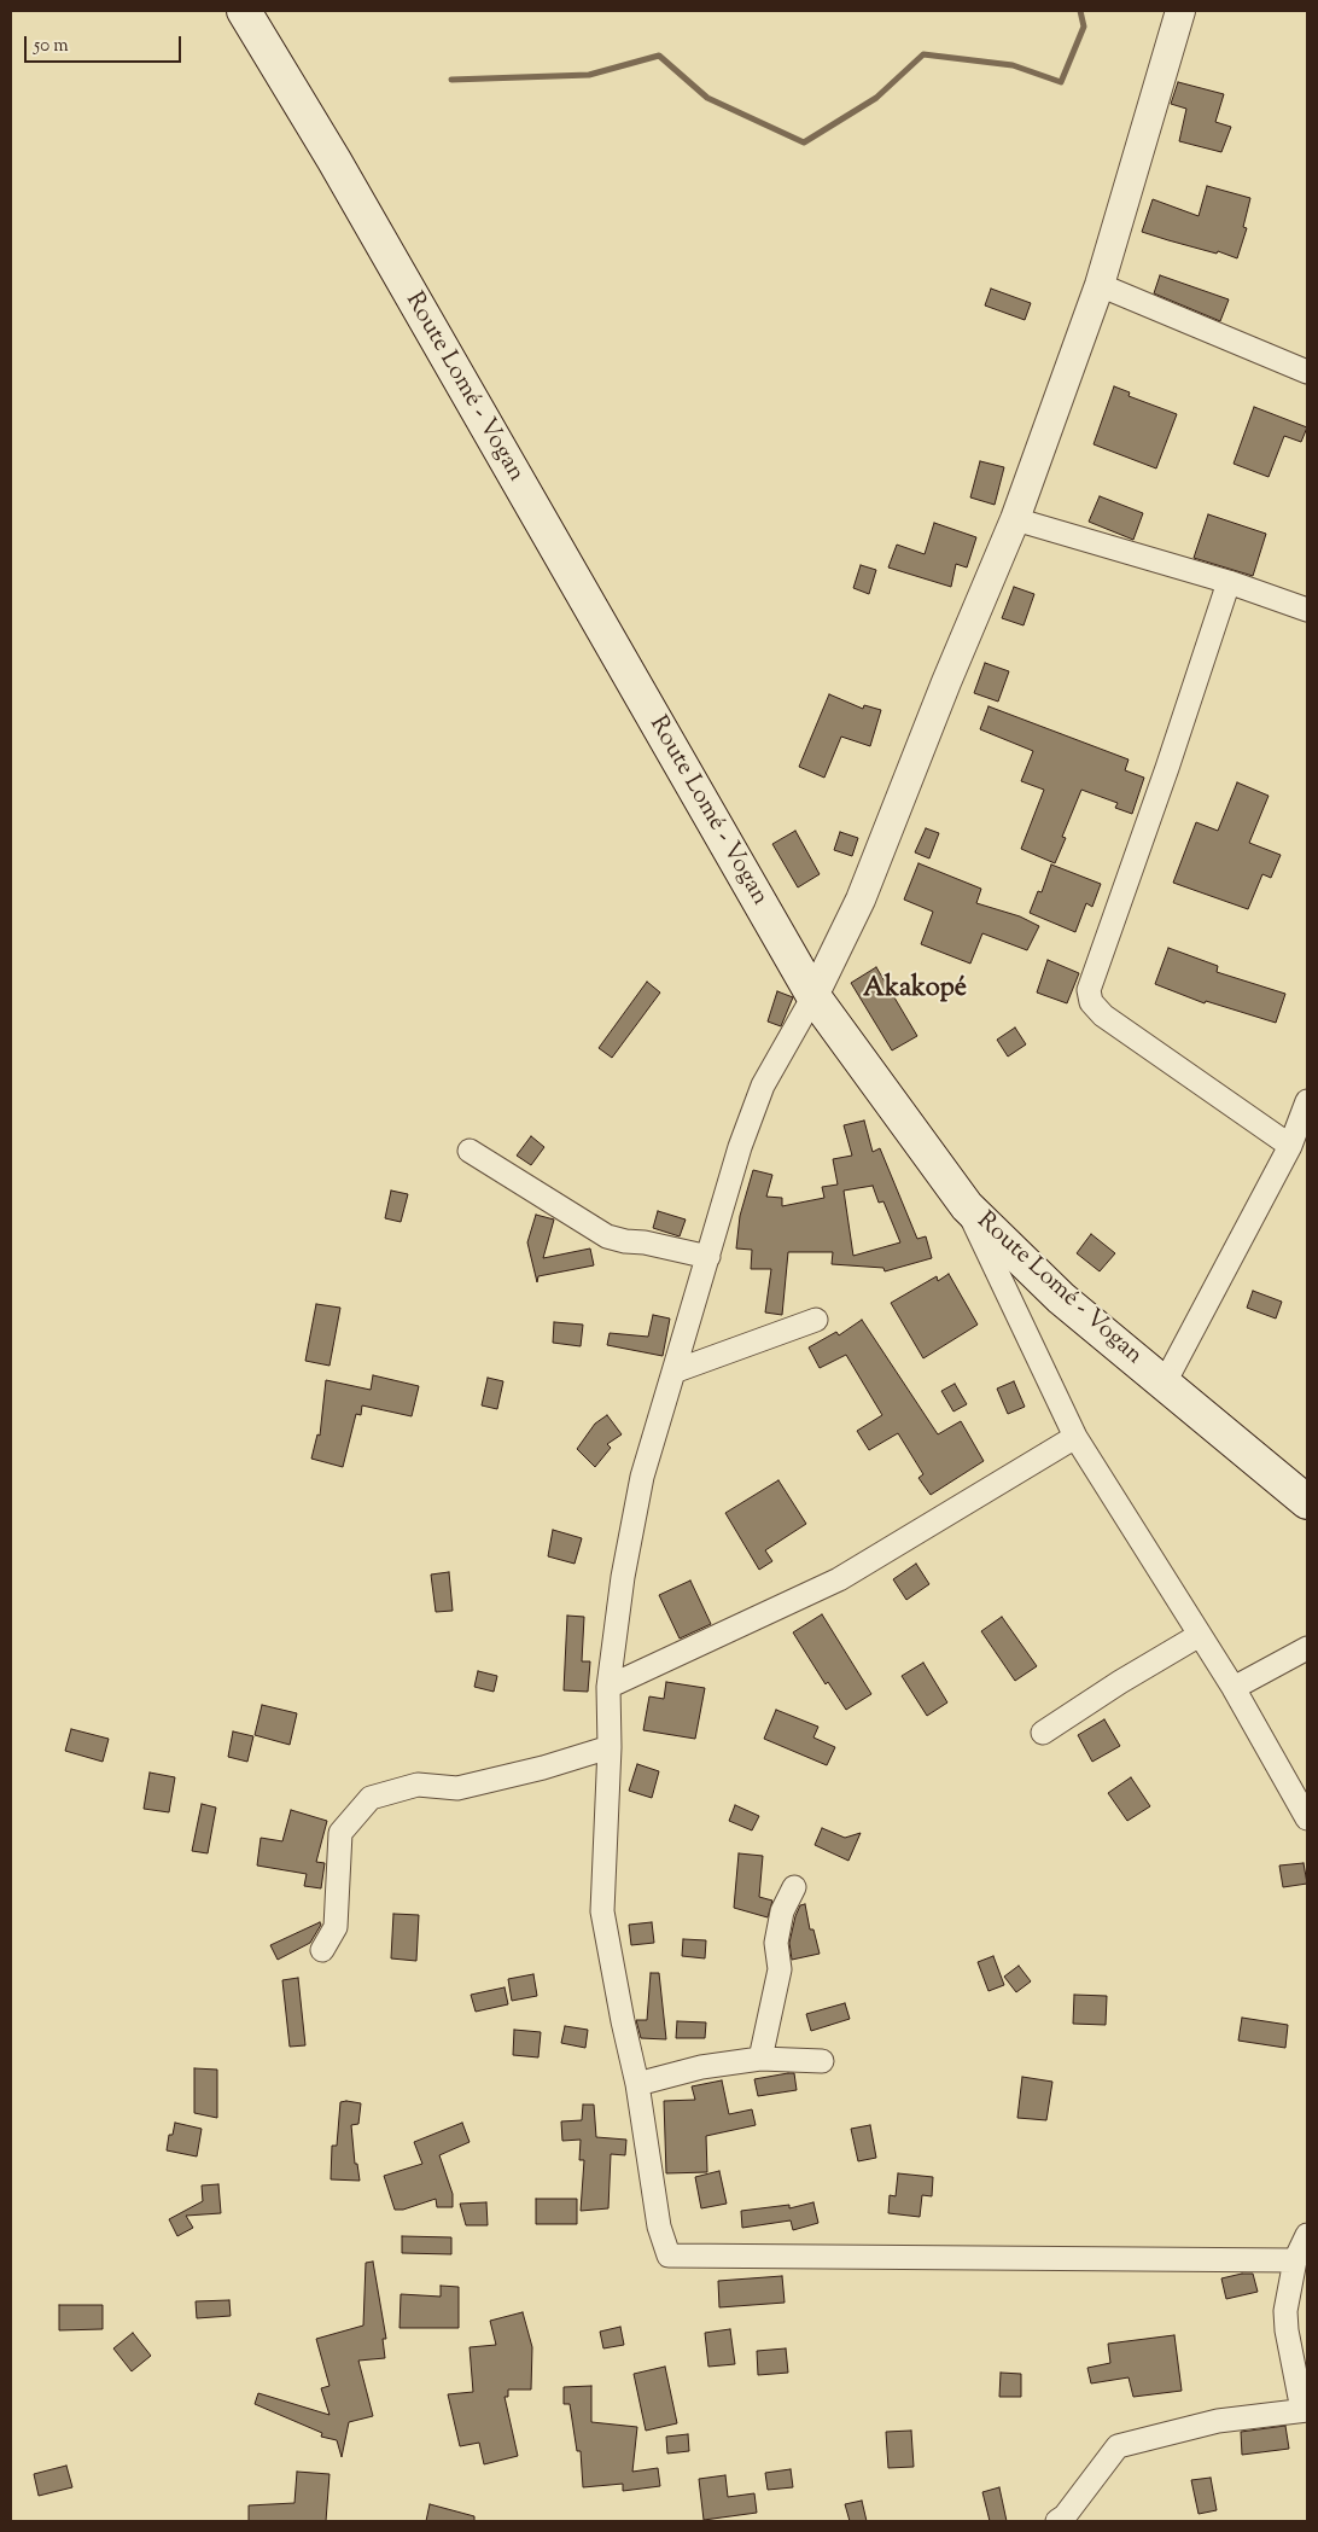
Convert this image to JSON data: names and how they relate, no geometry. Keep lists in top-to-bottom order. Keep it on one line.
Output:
{"streets":{"main road":["Route Lomé - Vogan"]},"districts":["Akakopé"],"scale_bar":"50 m"}
